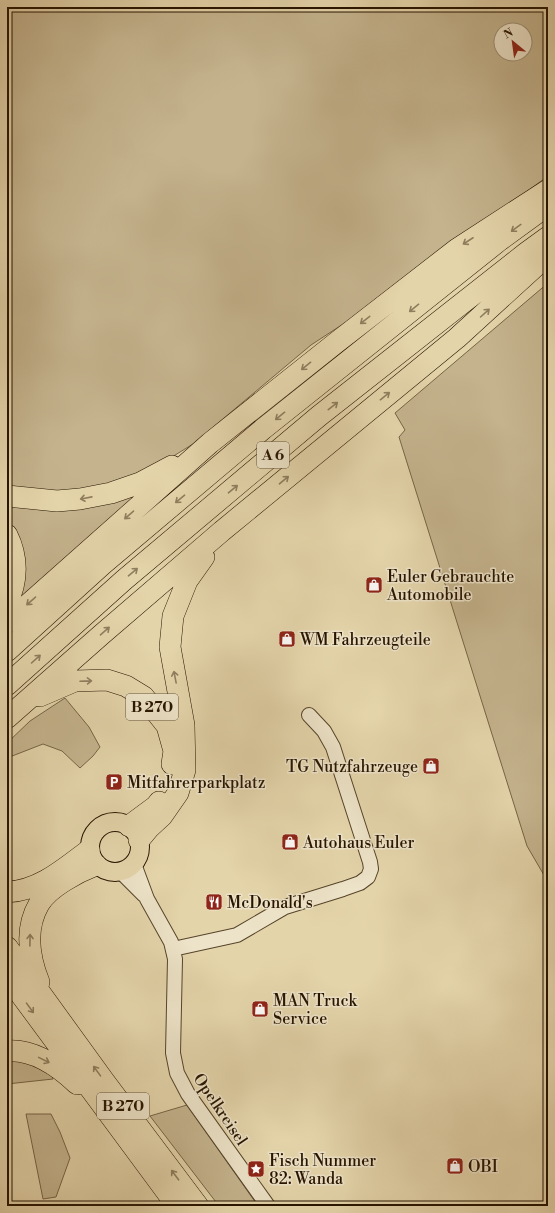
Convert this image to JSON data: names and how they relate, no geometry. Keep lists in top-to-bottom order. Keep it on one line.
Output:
{"streets":{"highway":["A 6","B 270"],"street":["Opelkreisel"]},"crossings":[["A 6","B 270"],["A 6","Opelkreisel"],["B 270","Opelkreisel"]],"places":{"shop":["Euler Gebrauchte Automobile","WM Fahrzeugteile","TG Nutzfahrzeuge","Autohaus Euler","MAN Truck Service","OBI"],"parking":["Mitfahrerparkplatz"],"restaurant":["McDonald's"],"place":["Fisch Nummer 82: Wanda"]},"north":"top left"}
